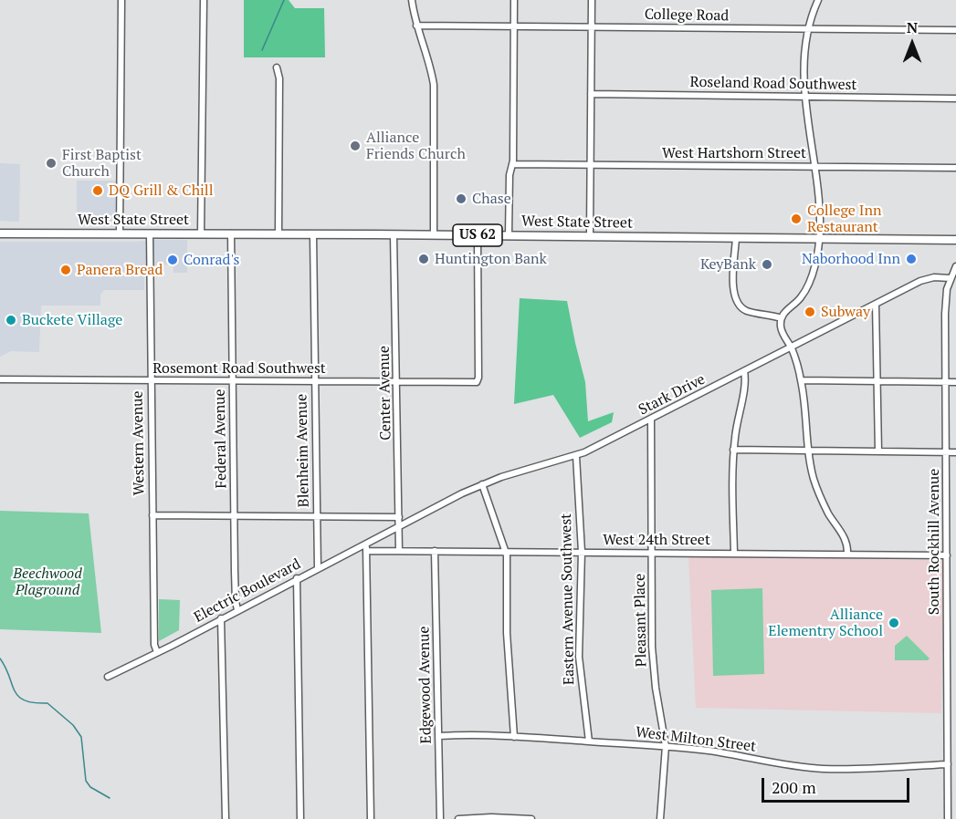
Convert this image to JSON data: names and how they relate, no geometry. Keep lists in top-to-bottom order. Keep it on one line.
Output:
{"streets":{"highway":["West State Street","US 62"],"street":["College Road","Roseland Road Southwest","West Hartshorn Street","Rosemont Road Southwest","Center Avenue","Stark Drive","Federal Avenue","Western Avenue","Blenheim Avenue","West 24th Street","South Rockhill Avenue","Electric Boulevard","Eastern Avenue Southwest","Pleasant Place","Edgewood Avenue","West Milton Street"]},"crossings":[["West State Street","Rosemont Road Southwest"],["West State Street","Center Avenue"],["West State Street","Federal Avenue"],["West State Street","Western Avenue"],["West State Street","Blenheim Avenue"],["Rosemont Road Southwest","Center Avenue"],["Rosemont Road Southwest","Federal Avenue"],["Rosemont Road Southwest","Western Avenue"],["Rosemont Road Southwest","Blenheim Avenue"],["Center Avenue","Stark Drive"],["Center Avenue","West 24th Street"],["Center Avenue","Electric Boulevard"],["Stark Drive","South Rockhill Avenue"],["Stark Drive","Electric Boulevard"],["Stark Drive","Eastern Avenue Southwest"],["Stark Drive","Pleasant Place"],["Federal Avenue","Electric Boulevard"],["Western Avenue","Electric Boulevard"],["Blenheim Avenue","Electric Boulevard"],["West 24th Street","South Rockhill Avenue"],["West 24th Street","Electric Boulevard"],["West 24th Street","Eastern Avenue Southwest"],["West 24th Street","Pleasant Place"],["West 24th Street","Edgewood Avenue"],["South Rockhill Avenue","West Milton Street"],["Eastern Avenue Southwest","West Milton Street"],["Pleasant Place","West Milton Street"],["Edgewood Avenue","West Milton Street"]],"parks":["Beechwood Plaground"],"places":["Alliance Friends Church","First Baptist Church","DQ Grill & Chill","Chase","College Inn Restaurant","Huntington Bank","Naborhood Inn","Conrad's","KeyBank","Panera Bread","Subway","Buckete Village","Alliance Elementry School"],"scale_bar":"200 m","north":"top"}
